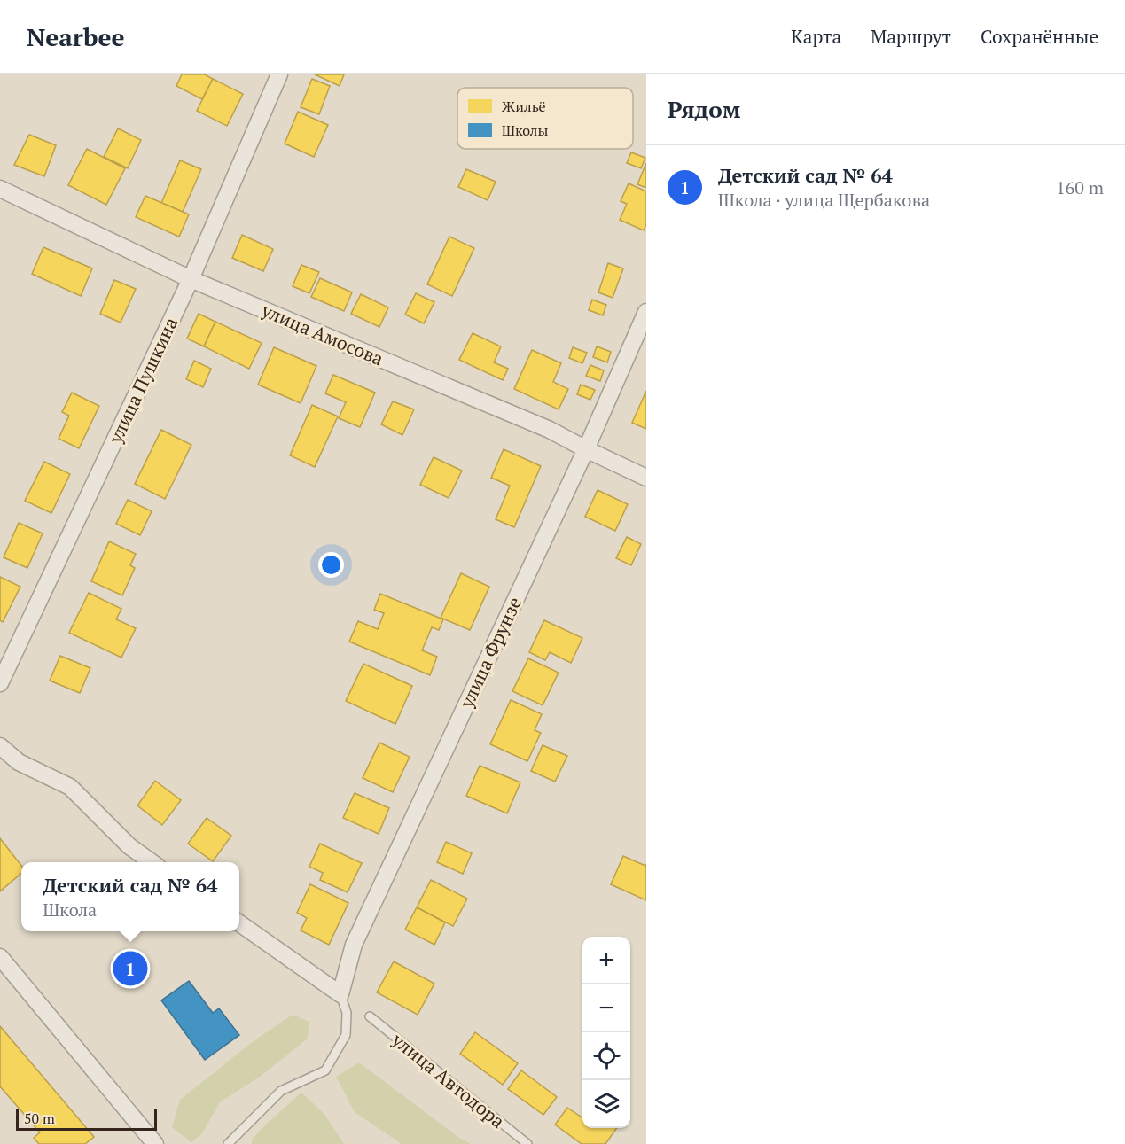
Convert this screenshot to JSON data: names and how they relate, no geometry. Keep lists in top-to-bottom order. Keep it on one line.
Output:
{"streets":{"street":["улица Амосова","улица Пушкина","улица Фрунзе"],"lane":["улица Автодора"]},"crossings":[["улица Амосова","улица Пушкина"],["улица Амосова","улица Фрунзе"]],"legend":["Жильё","Школы"],"scale_bar":"50 m","page":{"header":"Nearbee","nav":["Карта","Маршрут","Сохранённые"],"heading":"Рядом","list":[{"mark":"1","name":"Детский сад № 64","note":"Школа · улица Щербакова","value":"160 m"}],"popup":["Детский сад № 64","Школа"],"map_buttons":["+","−"],"pins":"1","scale":"50 m"}}
